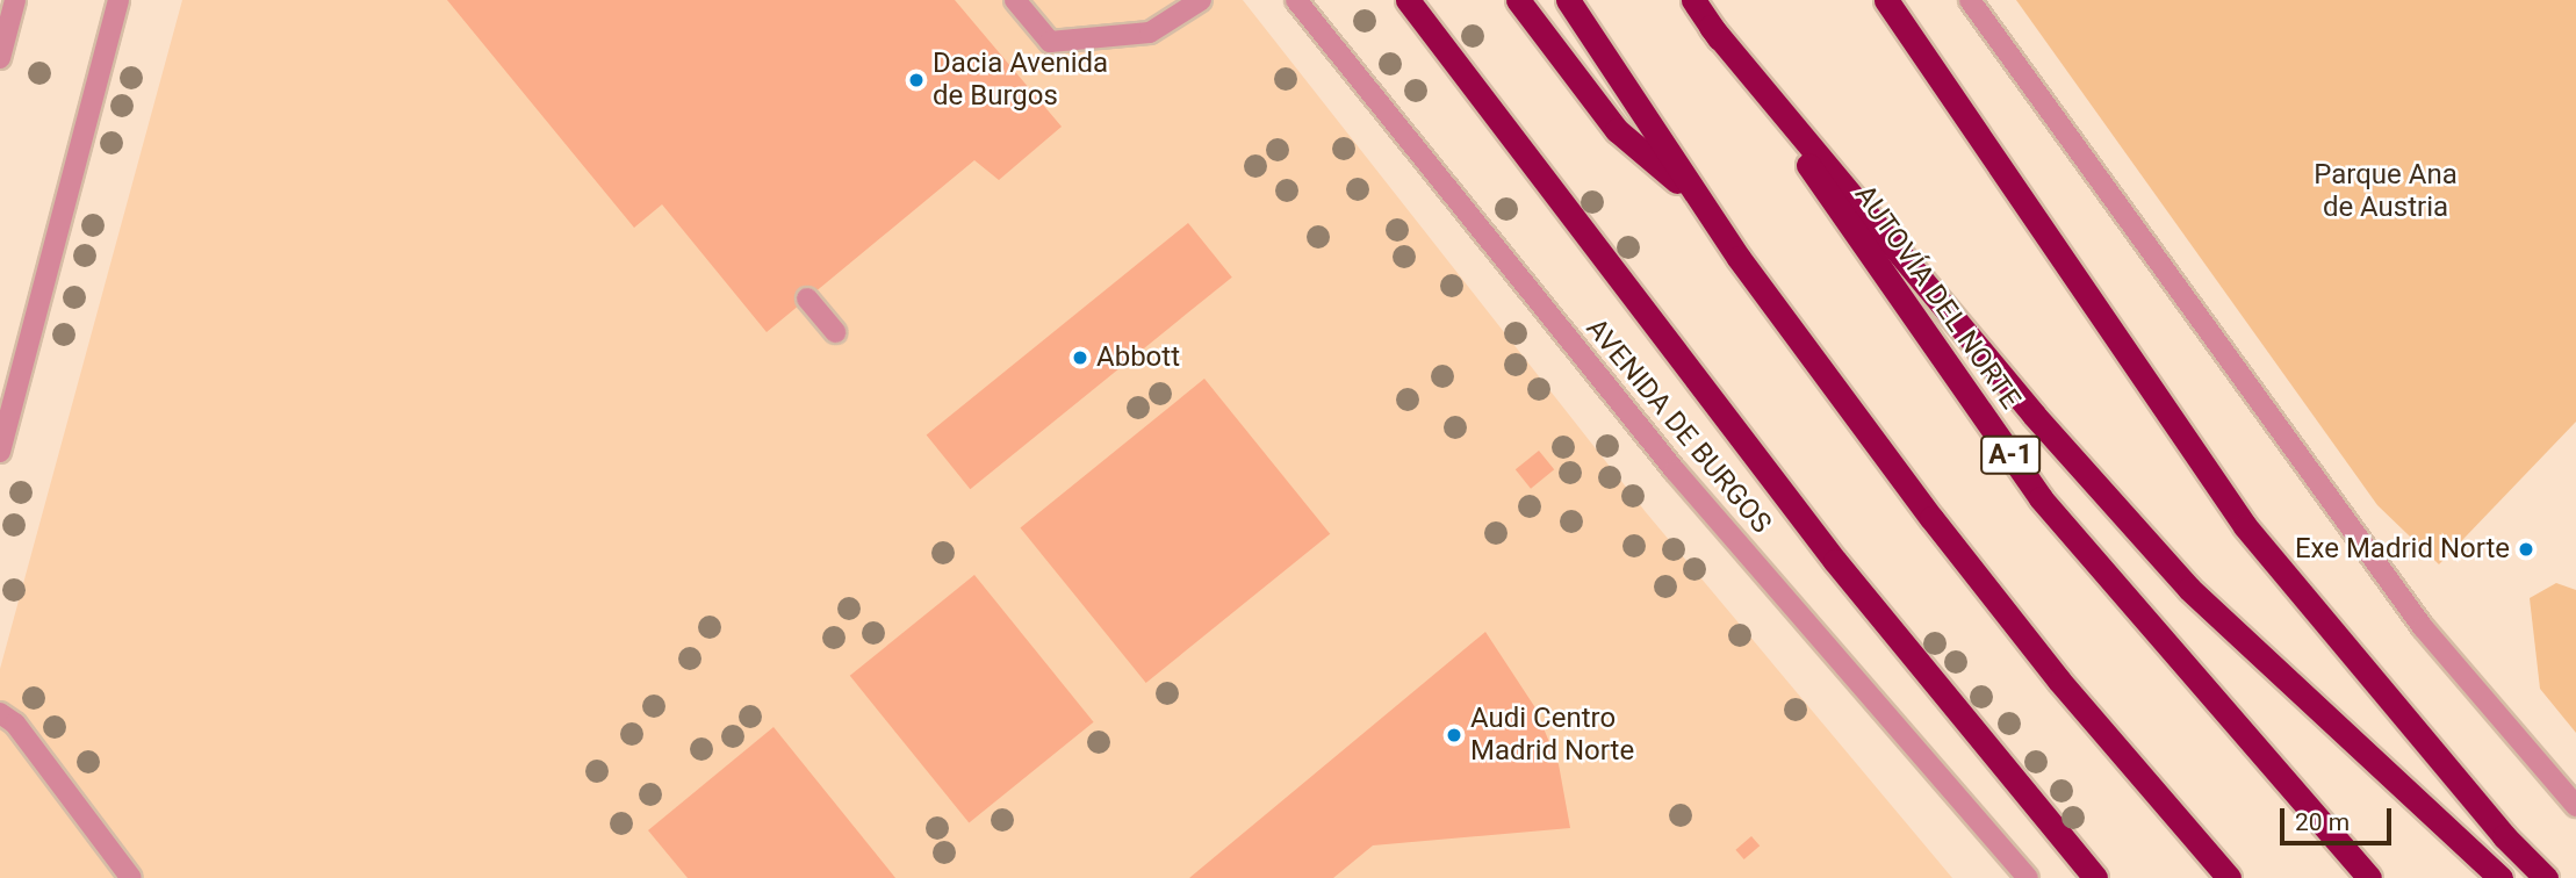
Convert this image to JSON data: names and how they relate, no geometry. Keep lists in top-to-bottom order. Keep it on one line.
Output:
{"streets":{"highway":["AUTOVÍA DEL NORTE","A-1"],"street":["AVENIDA DE BURGOS"]},"parks":["Parque Ana de Austria"],"places":["Dacia Avenida de Burgos","Abbott","Exe Madrid Norte","Audi Centro Madrid Norte"],"scale_bar":"20 m"}
